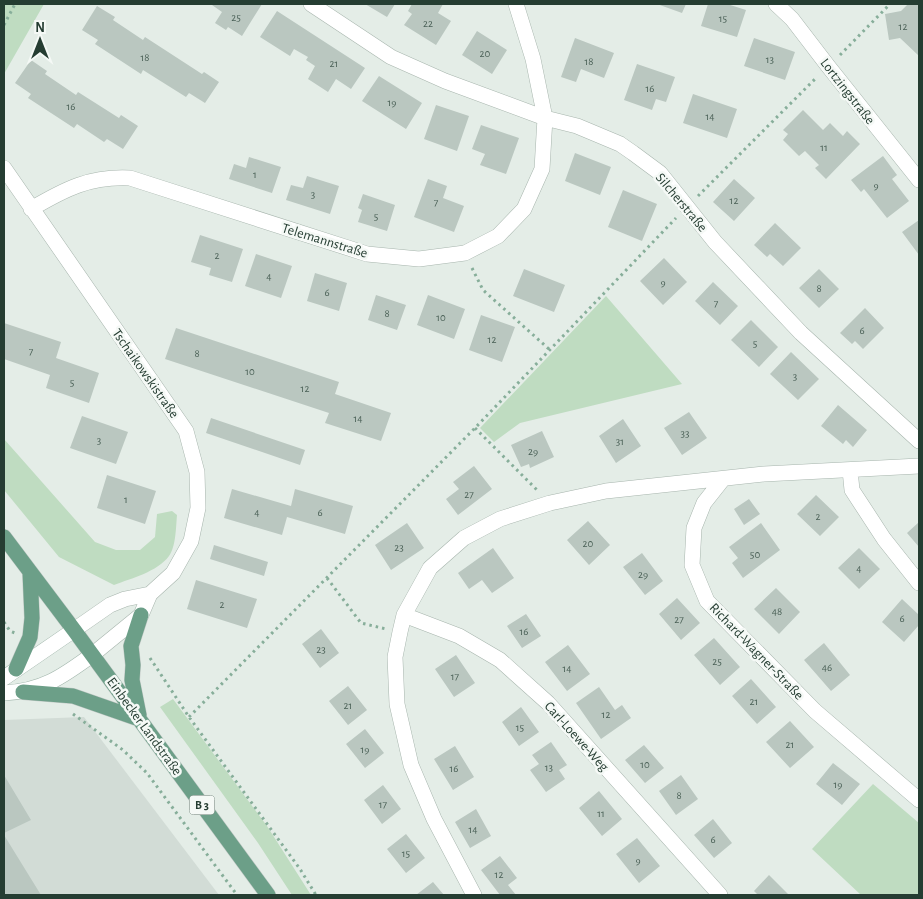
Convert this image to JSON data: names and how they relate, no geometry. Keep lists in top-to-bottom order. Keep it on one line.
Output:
{"streets":{"main road":["Einbecker Landstraße","B 3"],"street":["Lortzingstraße","Silcherstraße","Telemannstraße","Tschaikowskistraße","Richard-Wagner-Straße","Carl-Loewe-Weg"]},"crossings":[["Silcherstraße","Telemannstraße"],["Telemannstraße","Tschaikowskistraße"],["Tschaikowskistraße","Einbecker Landstraße"],["Einbecker Landstraße","B 3"]],"house_numbers":["25","15","22","12","20","18","13","18","21","16","19","16","14","11","1","9","3","12","7","5","2","4","9","8","6","7","8","10","6","12","5","7","8","10","3","5","12","14","33","3","31","29","27","1","4","6","2","20","23","50","4","29","2","48","6","27","16","23","25","46","14","17","21","21","12","15","21","19","10","13","16","19","8","17","11","14","6","15","9","12"],"north":"top"}
